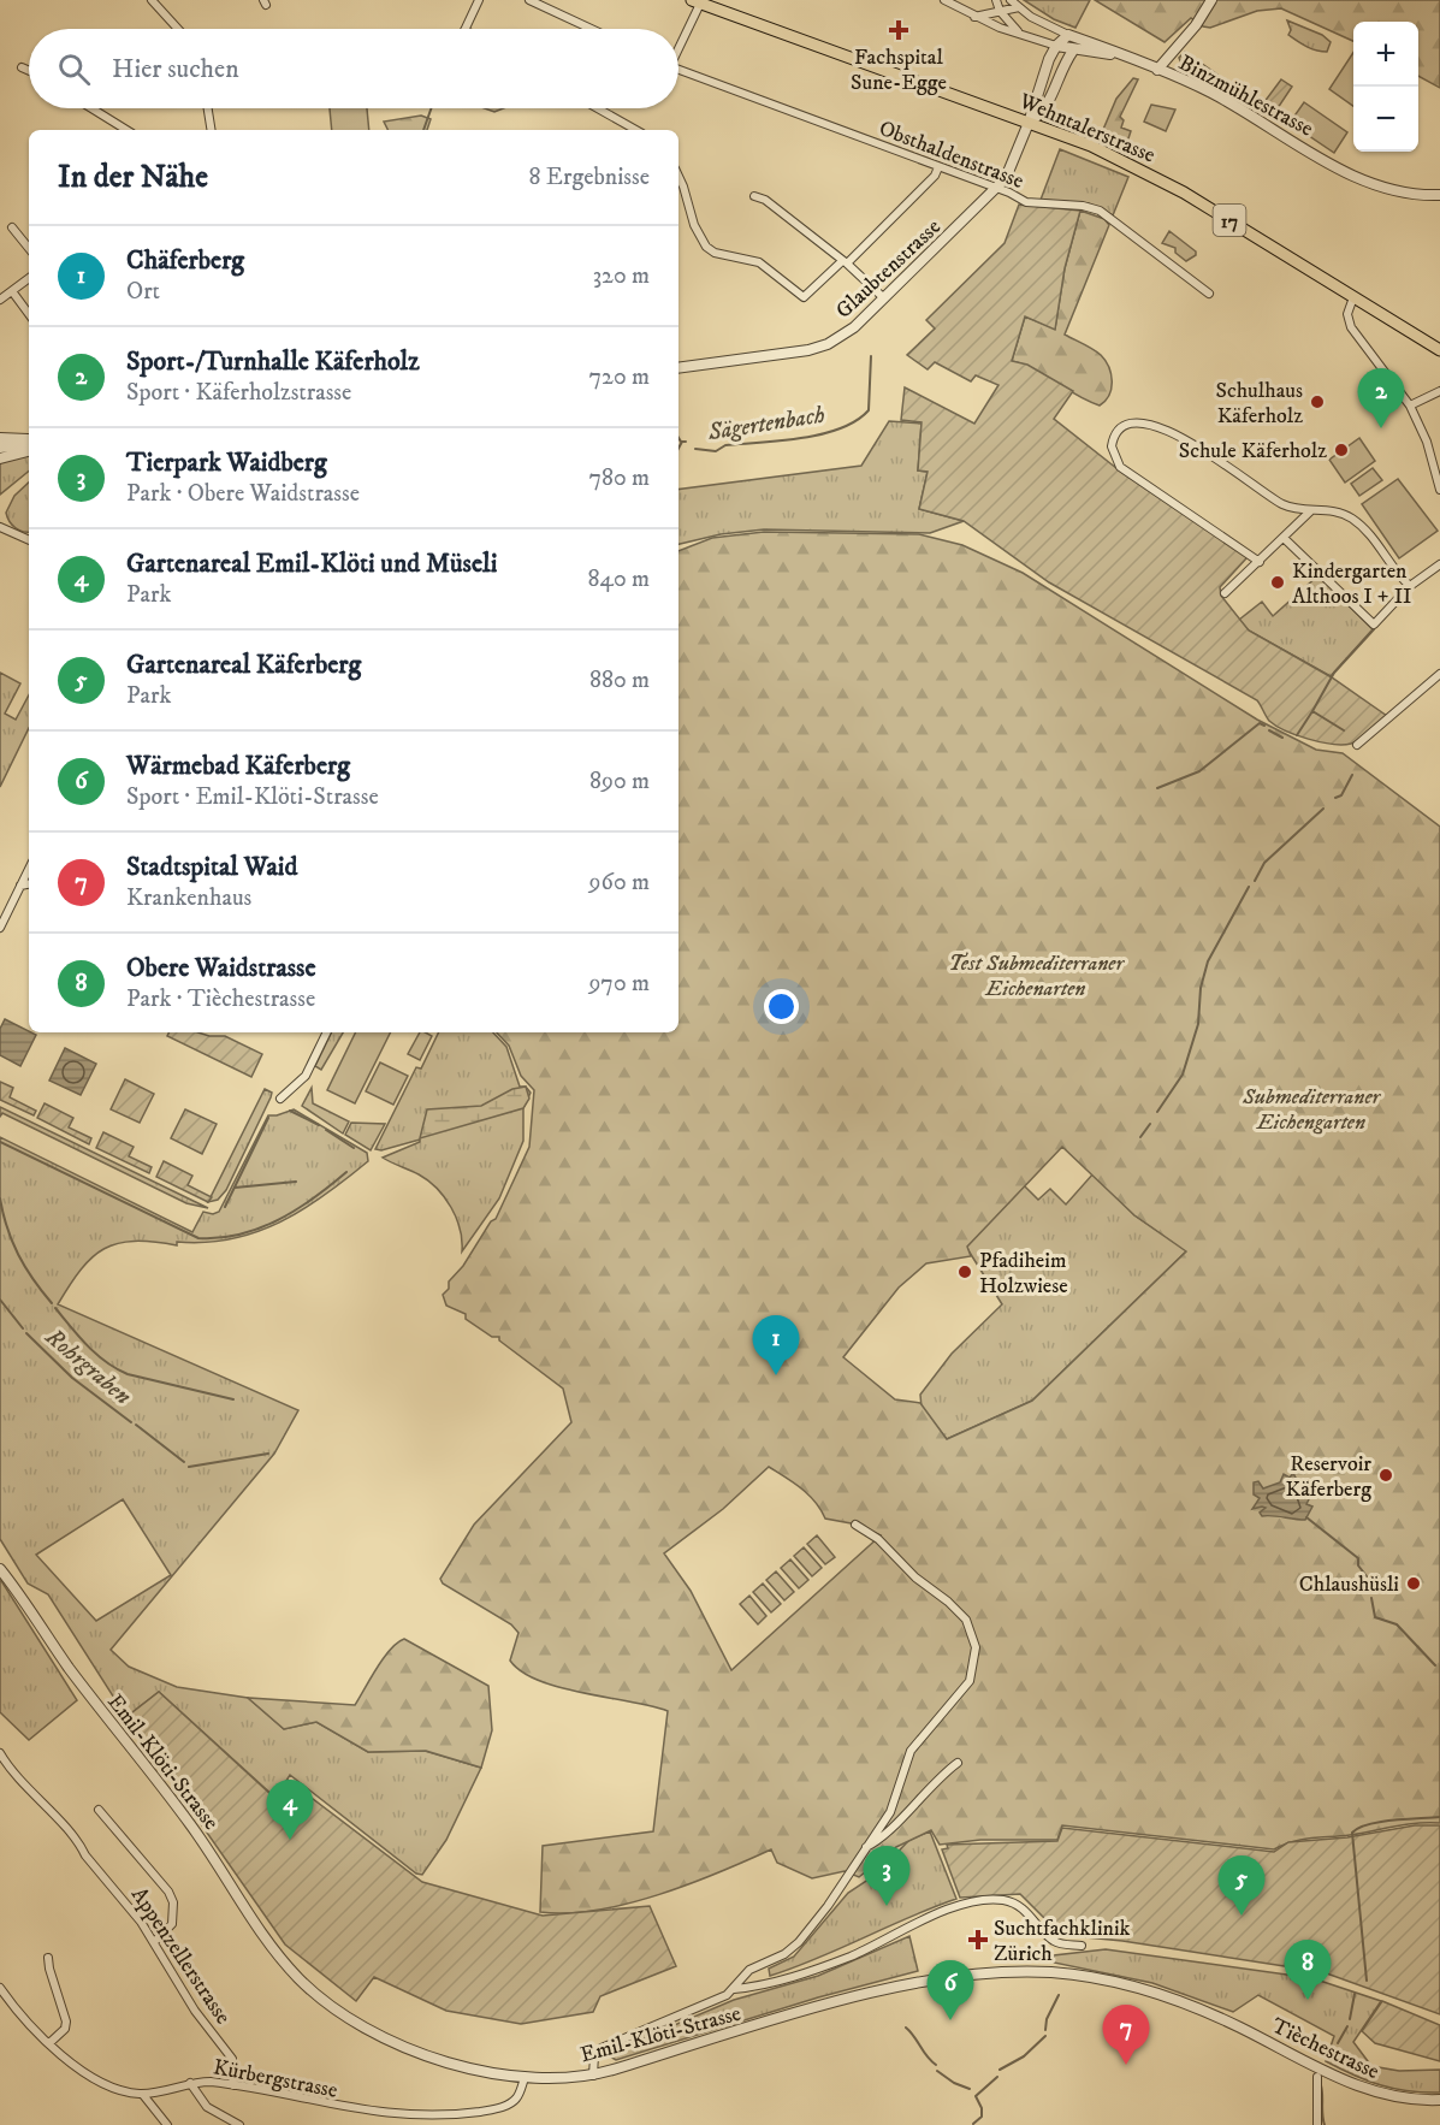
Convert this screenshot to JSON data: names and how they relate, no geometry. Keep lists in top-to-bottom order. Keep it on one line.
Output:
{"streets":{"main road":["Wehntalerstrasse","17"],"street":["Binzmühlestrasse","Obsthaldenstrasse","Glaubtenstrasse","Emil-Klöti-Strasse","Appenzellerstrasse","Tièchestrasse","Kürbergstrasse"]},"crossings":[["Wehntalerstrasse","Glaubtenstrasse"],["Obsthaldenstrasse","Glaubtenstrasse"],["Emil-Klöti-Strasse","Tièchestrasse"],["Emil-Klöti-Strasse","Kürbergstrasse"],["Appenzellerstrasse","Kürbergstrasse"]],"water":["Sägertenbach","Rohrgraben"],"parks":["Test Submediterraner Eichenarten","Submediterraner Eichengarten"],"places":{"health":["Fachspital Sune-Egge","Suchtfachklinik Zürich"],"other":["Schulhaus Käferholz","Schule Käferholz","Kindergarten Althoos I + II","Pfadiheim Holzwiese","Reservoir Käferberg","Chlaushüsli"]},"page":{"map_buttons":["+","−"],"search":"Hier suchen","heading":["In der Nähe","8 Ergebnisse"],"list":[{"mark":"1","name":"Chäferberg","note":"Ort","value":"320 m"},{"mark":"2","name":"Sport-/Turnhalle Käferholz","note":"Sport · Käferholzstrasse","value":"720 m"},{"mark":"3","name":"Tierpark Waidberg","note":"Park · Obere Waidstrasse","value":"780 m"},{"mark":"4","name":"Gartenareal Emil-Klöti und Müseli","note":"Park","value":"840 m"},{"mark":"5","name":"Gartenareal Käferberg","note":"Park","value":"880 m"},{"mark":"6","name":"Wärmebad Käferberg","note":"Sport · Emil-Klöti-Strasse","value":"890 m"},{"mark":"7","name":"Stadtspital Waid","note":"Krankenhaus","value":"960 m"},{"mark":"8","name":"Obere Waidstrasse","note":"Park · Tièchestrasse","value":"970 m"}],"pins":["2","1","4","3","5","8","6","7"]}}
